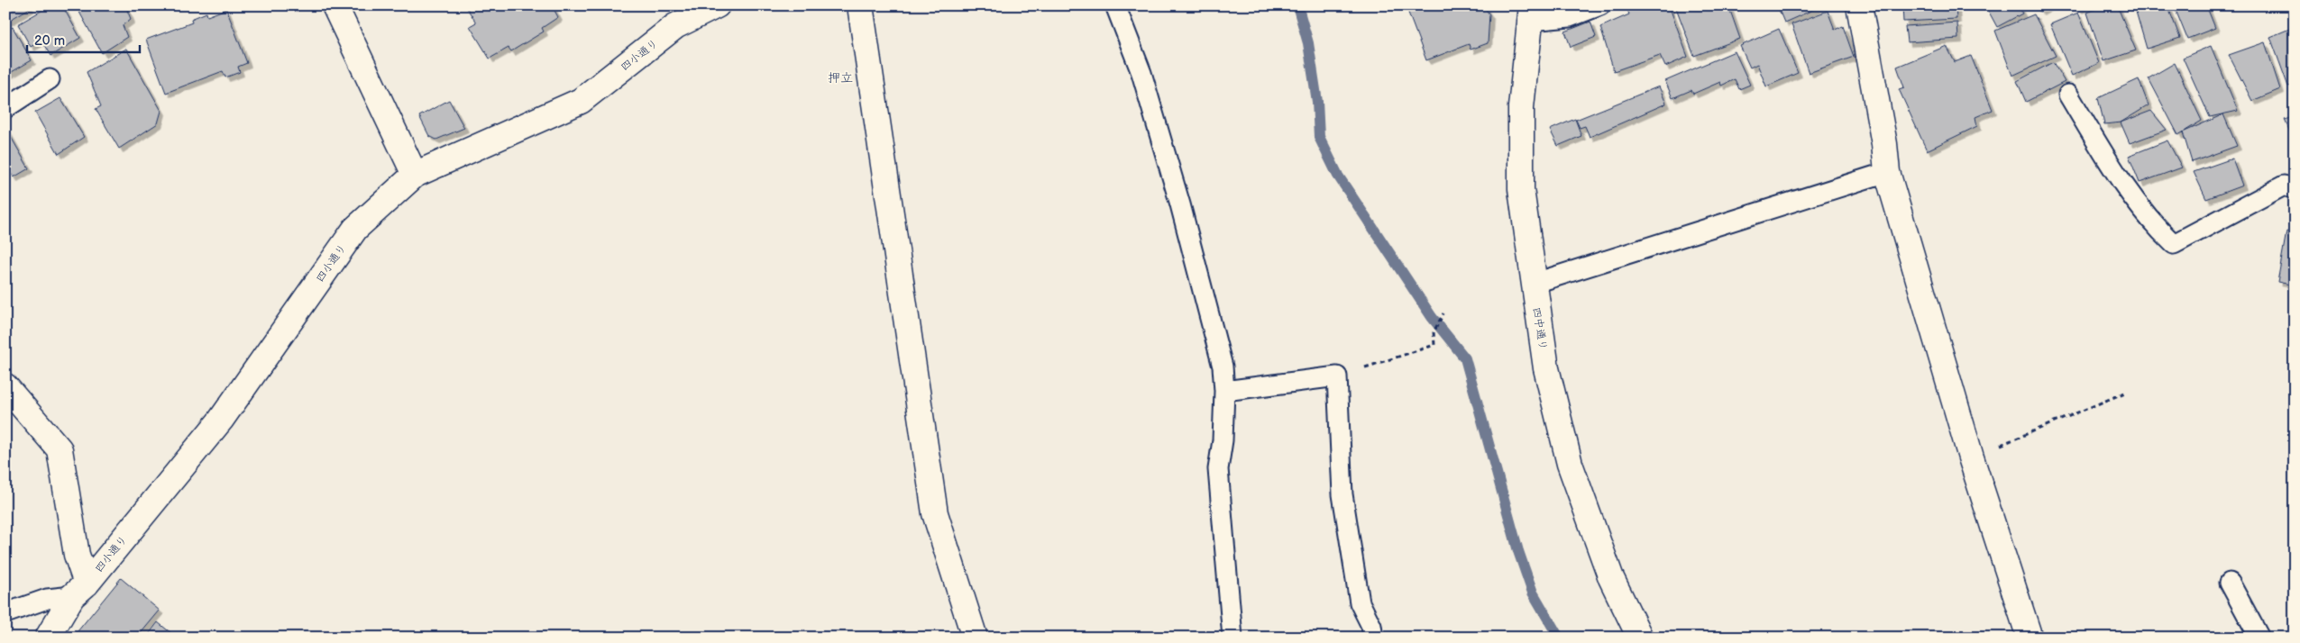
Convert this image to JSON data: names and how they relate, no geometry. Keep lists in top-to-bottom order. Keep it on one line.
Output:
{"streets":{"street":["四小通り","四中通り"]},"districts":["押立"],"scale_bar":"20 m"}
